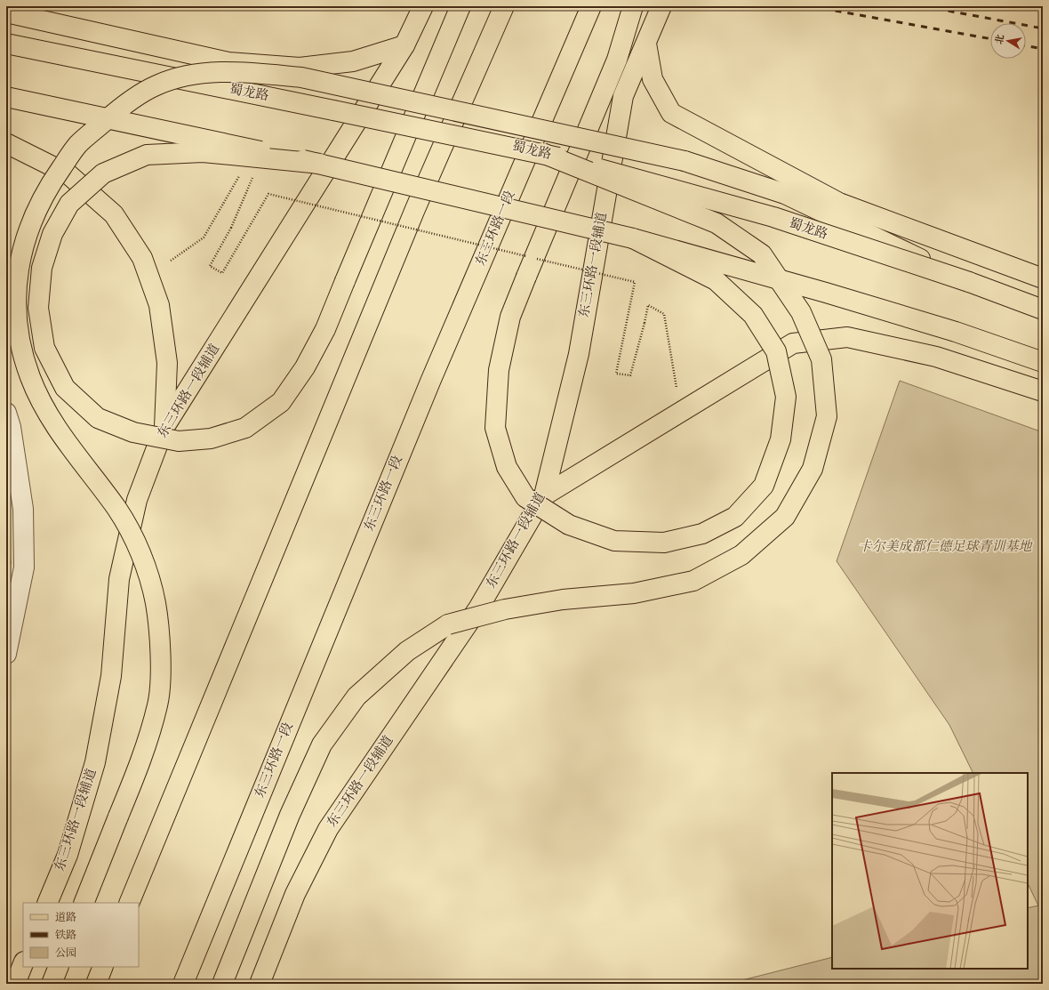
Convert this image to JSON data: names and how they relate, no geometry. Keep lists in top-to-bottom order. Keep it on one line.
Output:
{"streets":{"main road":["蜀龙路","东三环路一段","东三环路一段辅道"]},"parks":["卡尔美成都仁德足球青训基地"],"legend":["道路","铁路","公园"],"north":"left"}
